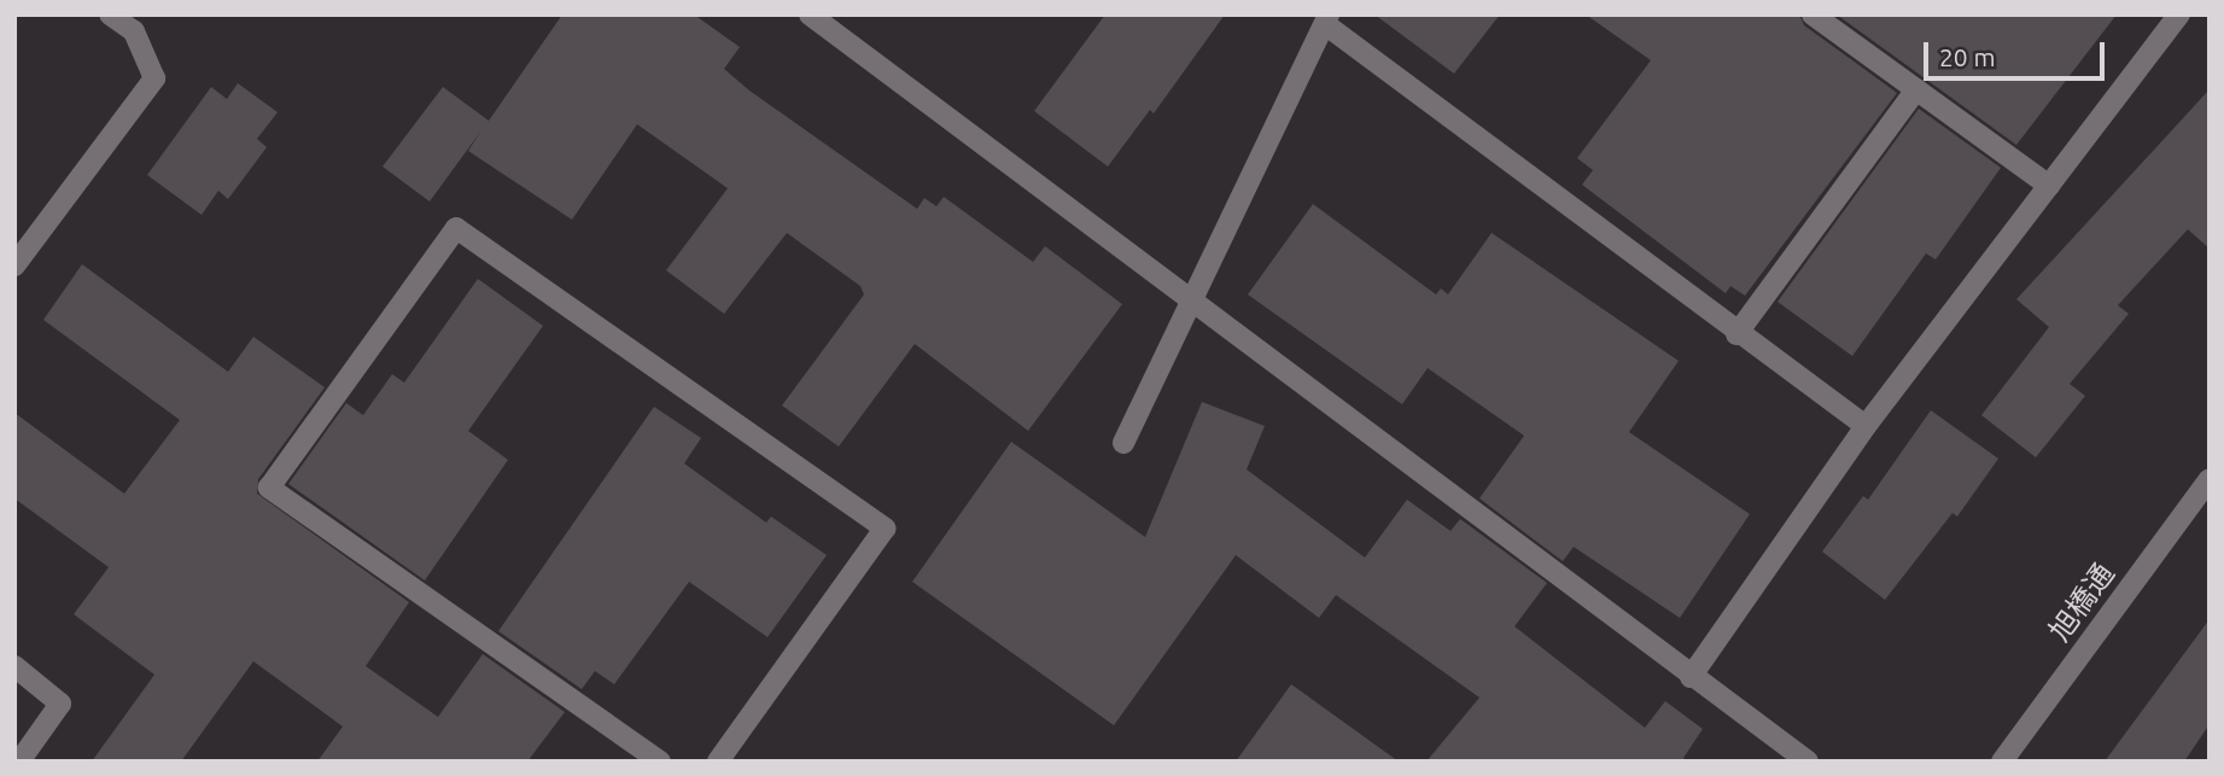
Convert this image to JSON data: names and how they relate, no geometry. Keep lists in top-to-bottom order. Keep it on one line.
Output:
{"streets":{"street":["旭橋通"]},"scale_bar":"20 m"}
